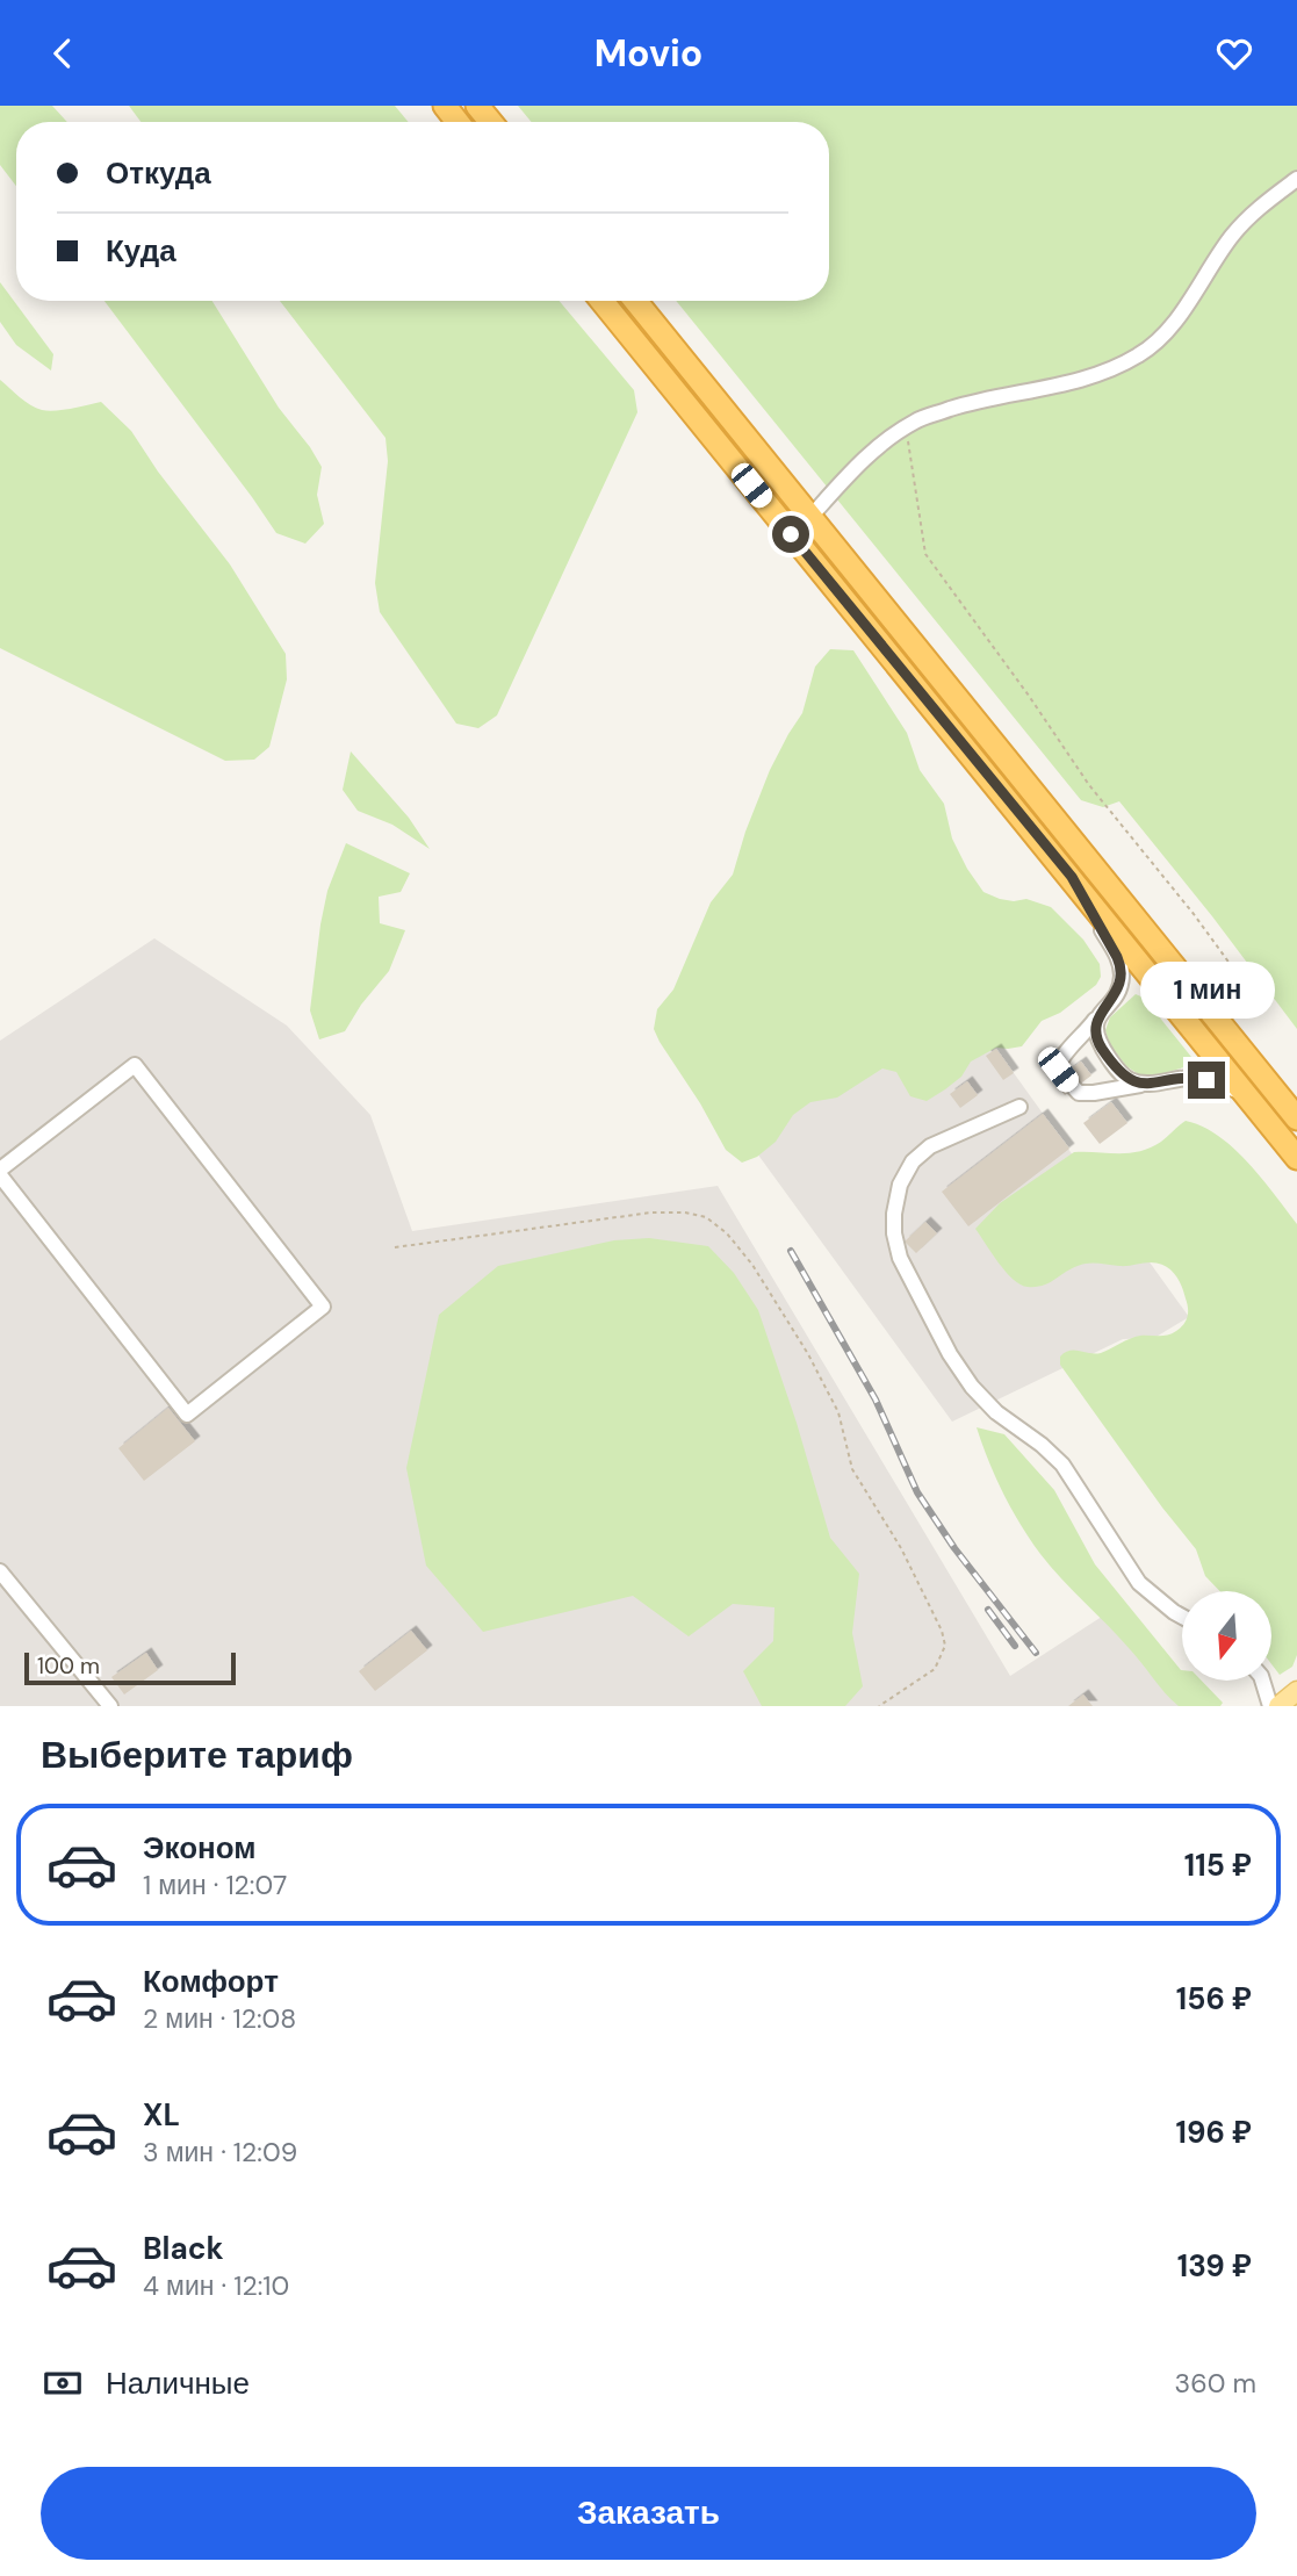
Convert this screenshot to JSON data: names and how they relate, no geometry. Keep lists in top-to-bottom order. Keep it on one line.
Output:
{"scale_bar":"100 m","north":"bottom","page":{"header":"Movio","banner":["Откуда","Куда"],"bubble":"1 мин","scale":"100 m","heading":"Выберите тариф","list":[{"name":"Эконом","note":"1 мин · 12:07","value":"115 ₽"},{"name":"Комфорт","note":"2 мин · 12:08","value":"156 ₽"},{"name":"XL","note":"3 мин · 12:09","value":"196 ₽"},{"name":"Black","note":"4 мин · 12:10","value":"139 ₽"}],"pay":["Наличные","360 m"],"buttons":"Заказать"}}
